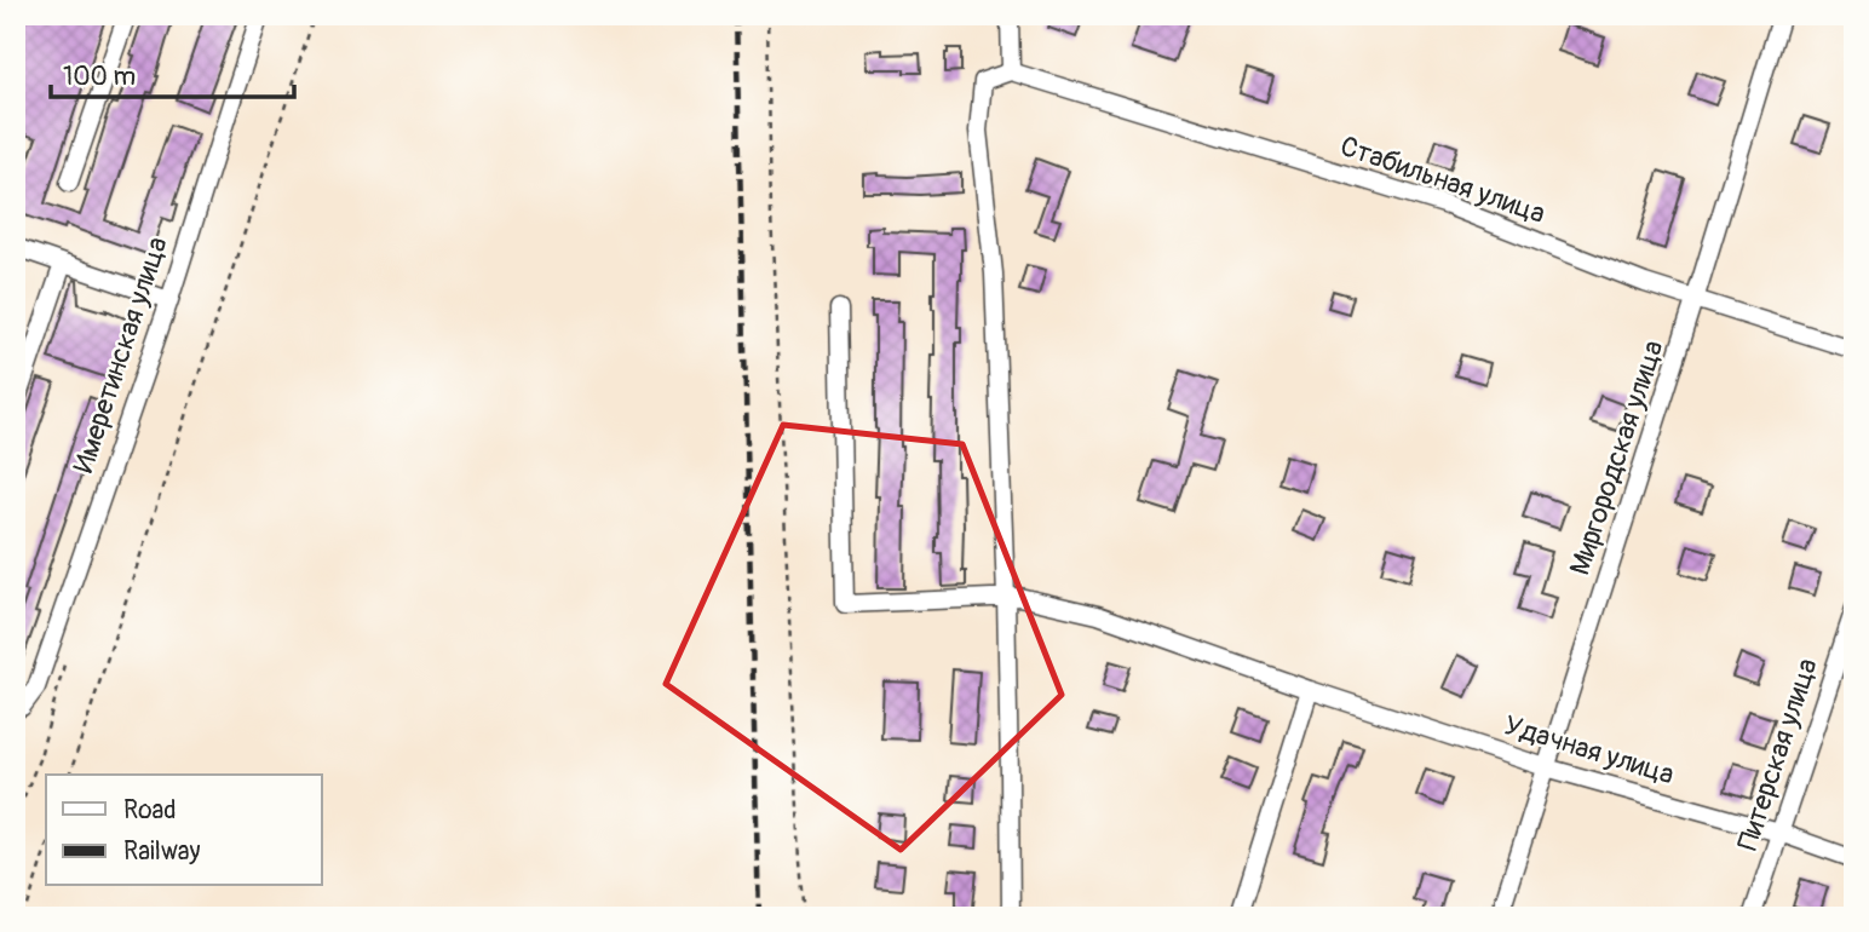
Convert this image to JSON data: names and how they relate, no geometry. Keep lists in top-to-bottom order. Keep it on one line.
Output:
{"streets":{"street":["Стабильная улица","Имеретинская улица","Миргородская улица","Удачная улица","Питерская улица"]},"crossings":[["Стабильная улица","Миргородская улица"],["Миргородская улица","Удачная улица"],["Удачная улица","Питерская улица"]],"legend":["Road","Railway"],"scale_bar":"100 m"}
